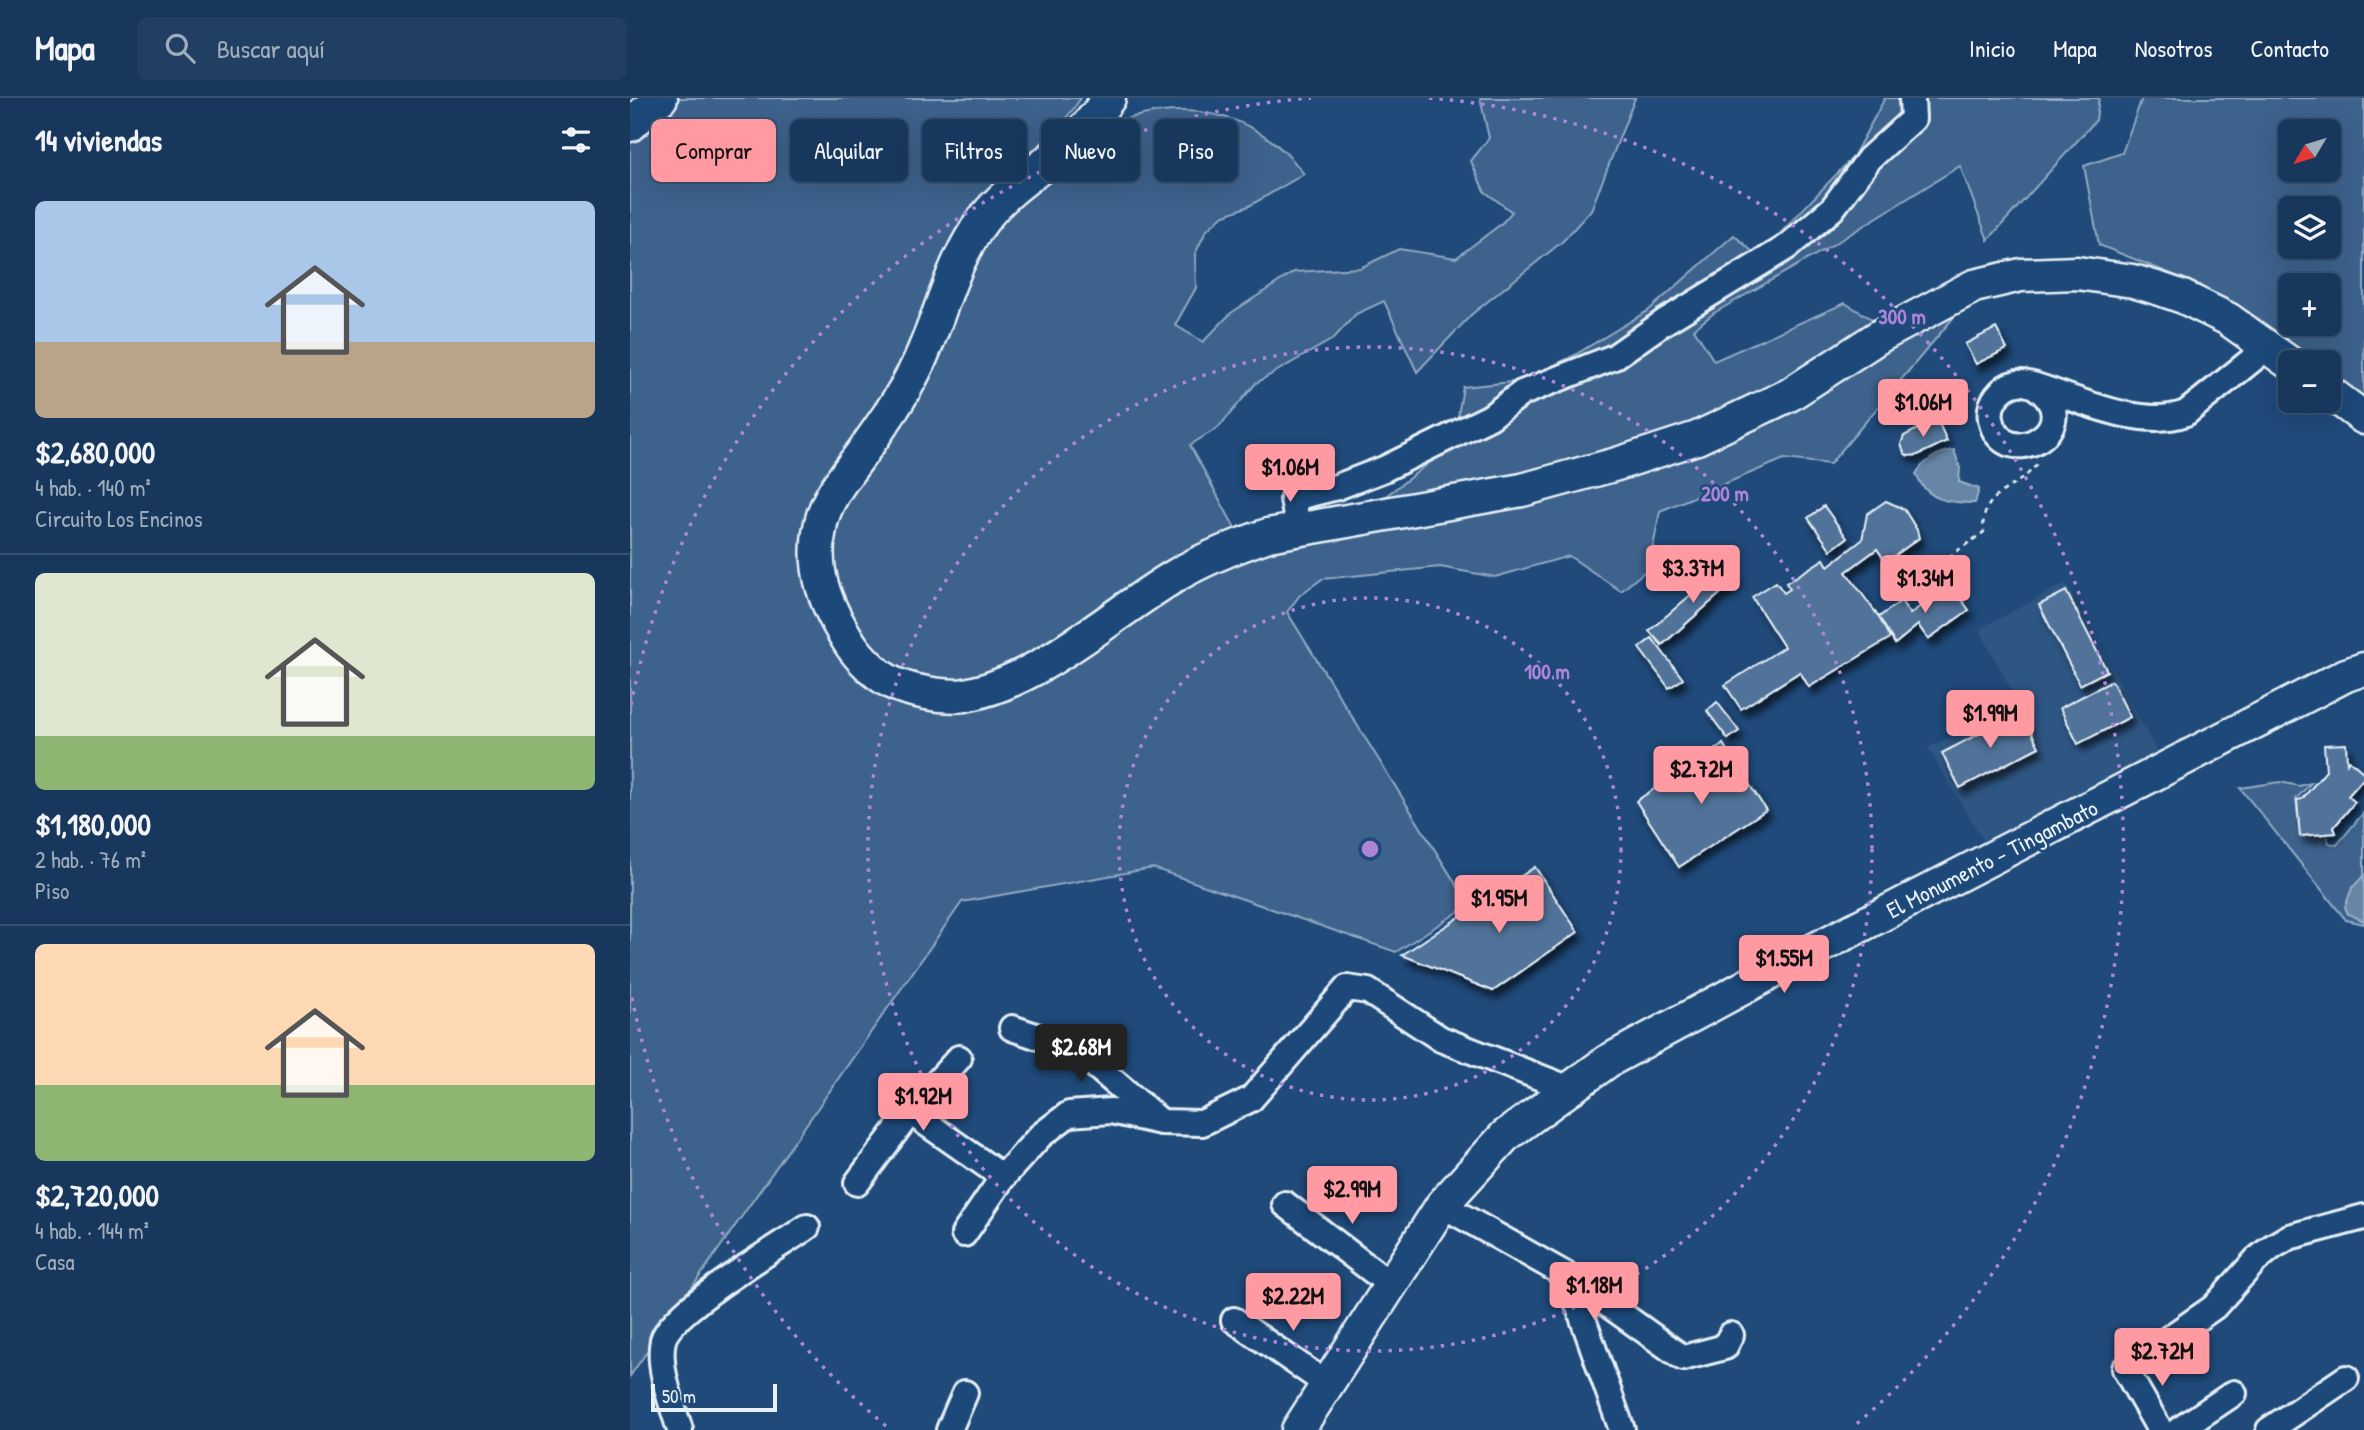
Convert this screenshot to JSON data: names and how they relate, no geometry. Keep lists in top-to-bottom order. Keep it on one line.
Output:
{"streets":{"main road":["El Monumento - Tingambato"]},"scale_bar":"50 m","north":"bottom left","page":{"header":"Mapa","search":"Buscar aquí","nav":["Inicio","Mapa","Nosotros","Contacto"],"heading":"14 viviendas","map_buttons":["+","−"],"chip":["Comprar","Alquilar","Filtros","Nuevo","Piso"],"list":[{"name":"$2,680,000","note":"4 hab. · 140 m² · Circuito Los Encinos"},{"name":"$1,180,000","note":"2 hab. · 76 m² · Piso"},{"name":"$2,720,000","note":"4 hab. · 144 m² · Casa"}],"price":["$1.06M","$1.06M","$3.37M","$1.34M","$1.99M","$2.72M","$1.95M","$1.55M","$2.68M","$1.92M","$2.99M","$1.18M","$2.22M","$2.72M"],"scale":"50 m"},"rings":["300 m","200 m","100 m"]}
